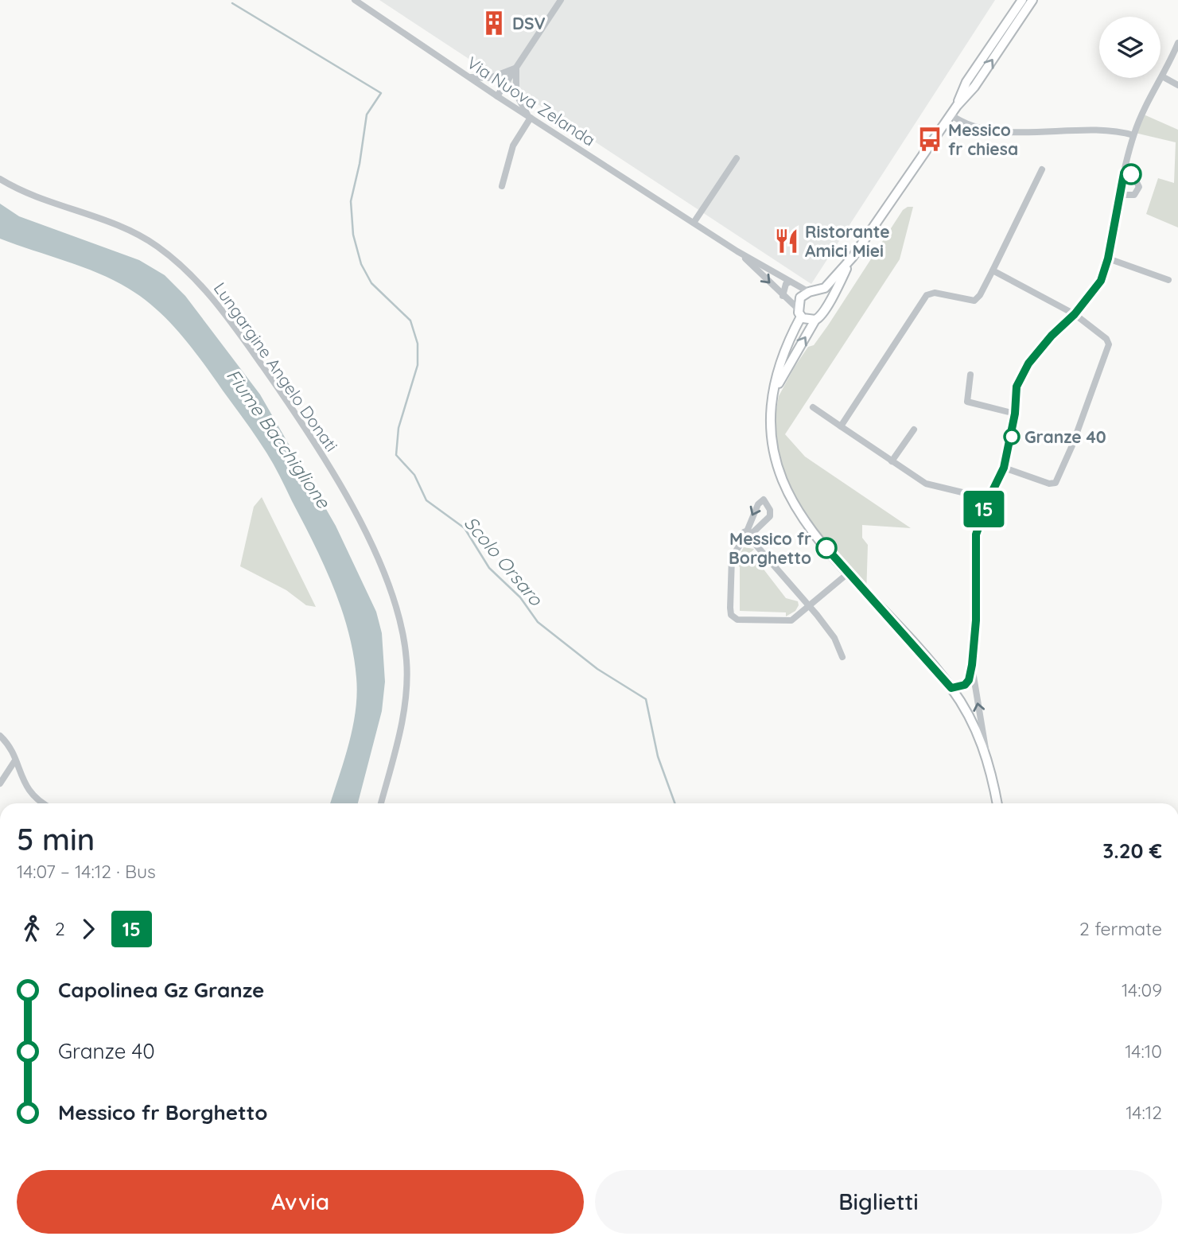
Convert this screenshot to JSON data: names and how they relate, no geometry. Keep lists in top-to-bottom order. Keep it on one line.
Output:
{"streets":{"street":["Via Nuova Zelanda","Lungargine Angelo Donati"]},"water":["Fiume Bacchiglione","Scolo Orsaro"],"places":{"building":["DSV"],"bus stop":["Messico fr chiesa"],"restaurant":["Ristorante Amici Miei"],"other":["Granze 40","Messico fr Borghetto"]},"lines":["bus line 15"],"page":{"on_map":"15","heading":["5 min","14:07 – 14:12 · Bus","3.20 €"],"legs":["2","15","2 fermate"],"list":[{"name":"Capolinea Gz Granze","value":"14:09"},{"name":"Granze 40","value":"14:10"},{"name":"Messico fr Borghetto","value":"14:12"}],"buttons":["Avvia","Biglietti"]}}
